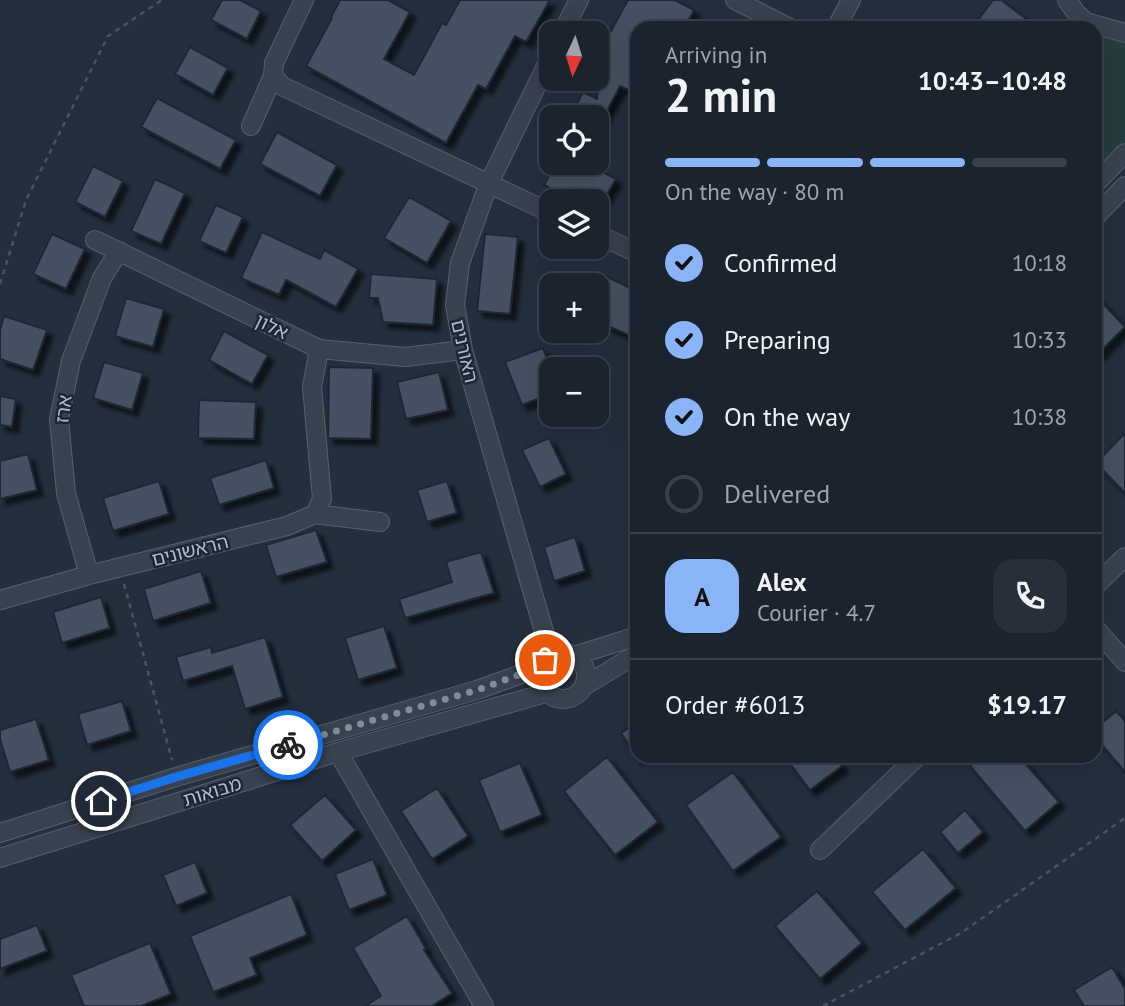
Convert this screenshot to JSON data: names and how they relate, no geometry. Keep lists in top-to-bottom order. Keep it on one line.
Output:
{"streets":{"street":["אלון","האורנים","ארז","הראשונים","מבואות"]},"crossings":[["אלון","האורנים"],["אלון","ארז"],["האורנים","מבואות"],["ארז","הראשונים"]],"north":"bottom","page":{"map_buttons":["+","−"],"heading":["2 min","Arriving in","10:43–10:48"],"panel":["Alex","Courier · 4.7","Order #6013","$19.17"],"bar":"On the way · 80 m","list":[["Confirmed","10:18"],["Preparing","10:33"],["On the way","10:38"],"Delivered"],"round":"A"}}
